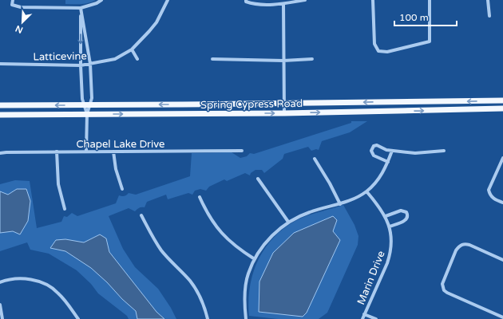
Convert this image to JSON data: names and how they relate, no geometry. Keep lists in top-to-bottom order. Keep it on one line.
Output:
{"streets":{"main road":["Spring Cypress Road"],"street":["Latticevine","Chapel Lake Drive","Marin Drive"]},"scale_bar":"100 m","north":"bottom left"}
